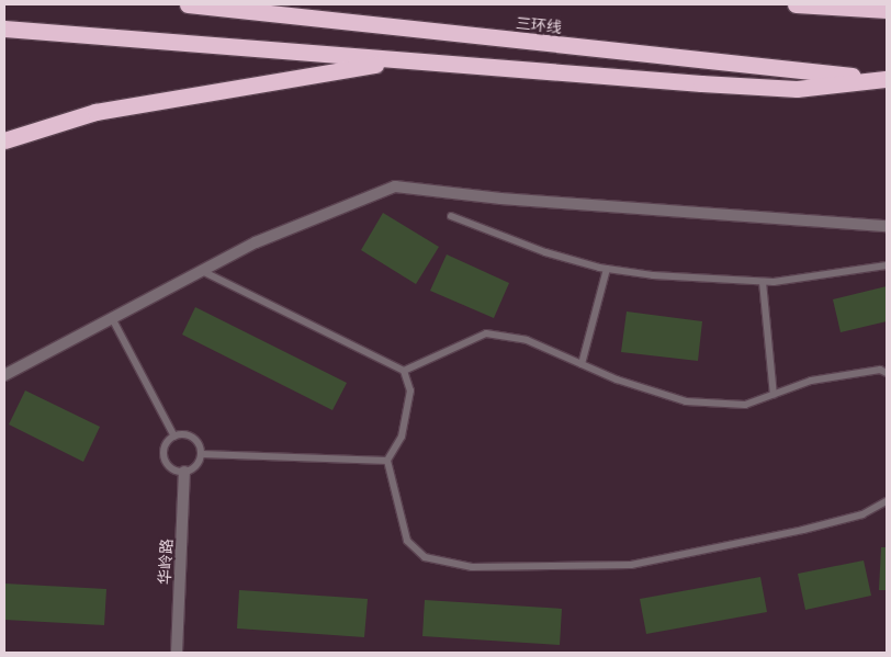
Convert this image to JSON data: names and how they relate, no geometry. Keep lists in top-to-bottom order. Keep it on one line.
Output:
{"streets":{"highway":["三环线"],"street":["华岭路"]}}
